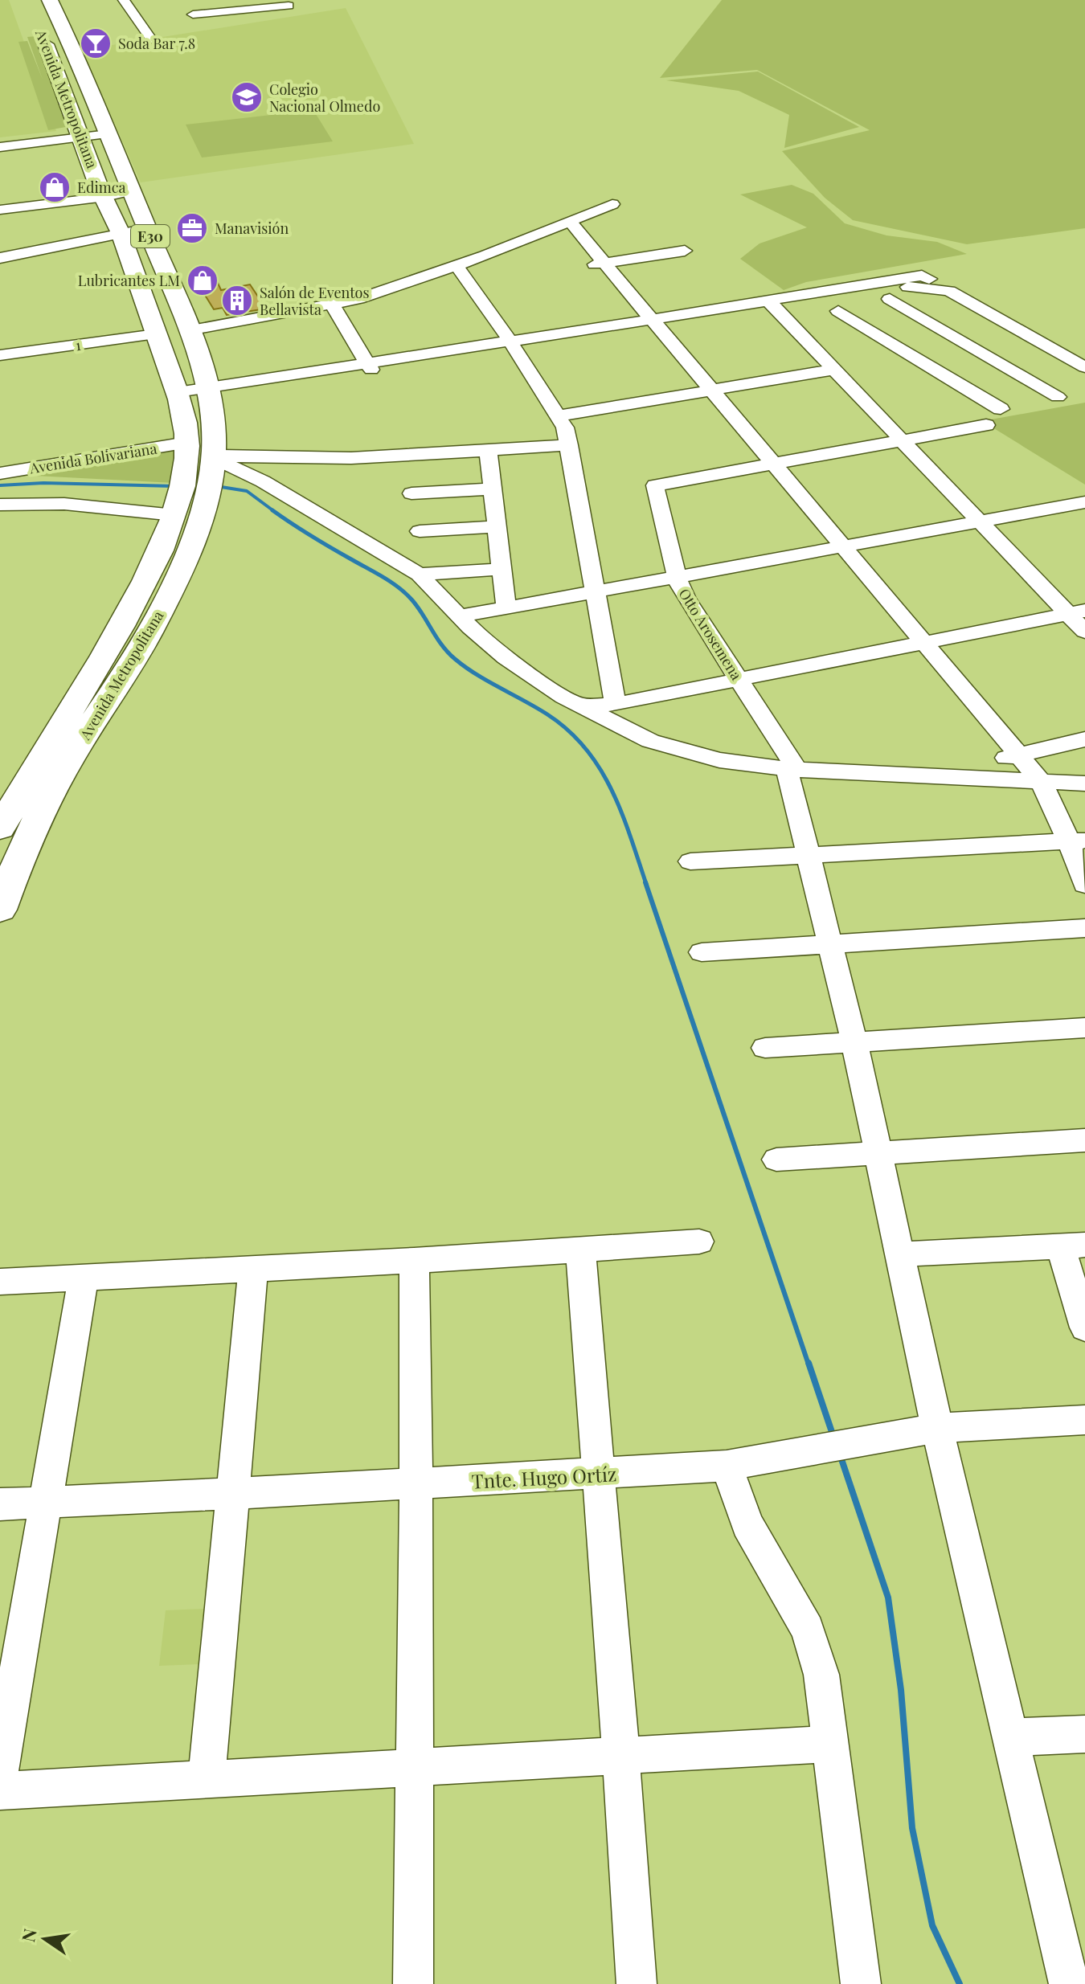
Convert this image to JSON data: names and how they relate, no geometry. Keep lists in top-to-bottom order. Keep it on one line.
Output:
{"streets":{"highway":["Avenida Metropolitana","E30"],"street":["1","Avenida Bolivariana","Otto Arosemena","Tnte. Hugo Ortíz"]},"crossings":[["Avenida Metropolitana","E30"],["E30","1"],["E30","Avenida Bolivariana"],["Otto Arosemena","Tnte. Hugo Ortíz"]],"places":{"bar":["Soda Bar 7.8"],"school or university":["Colegio Nacional Olmedo"],"shop":["Edimca","Lubricantes LM"],"office":["Manavisión"],"building":["Salón de Eventos Bellavista"]},"north":"left"}
